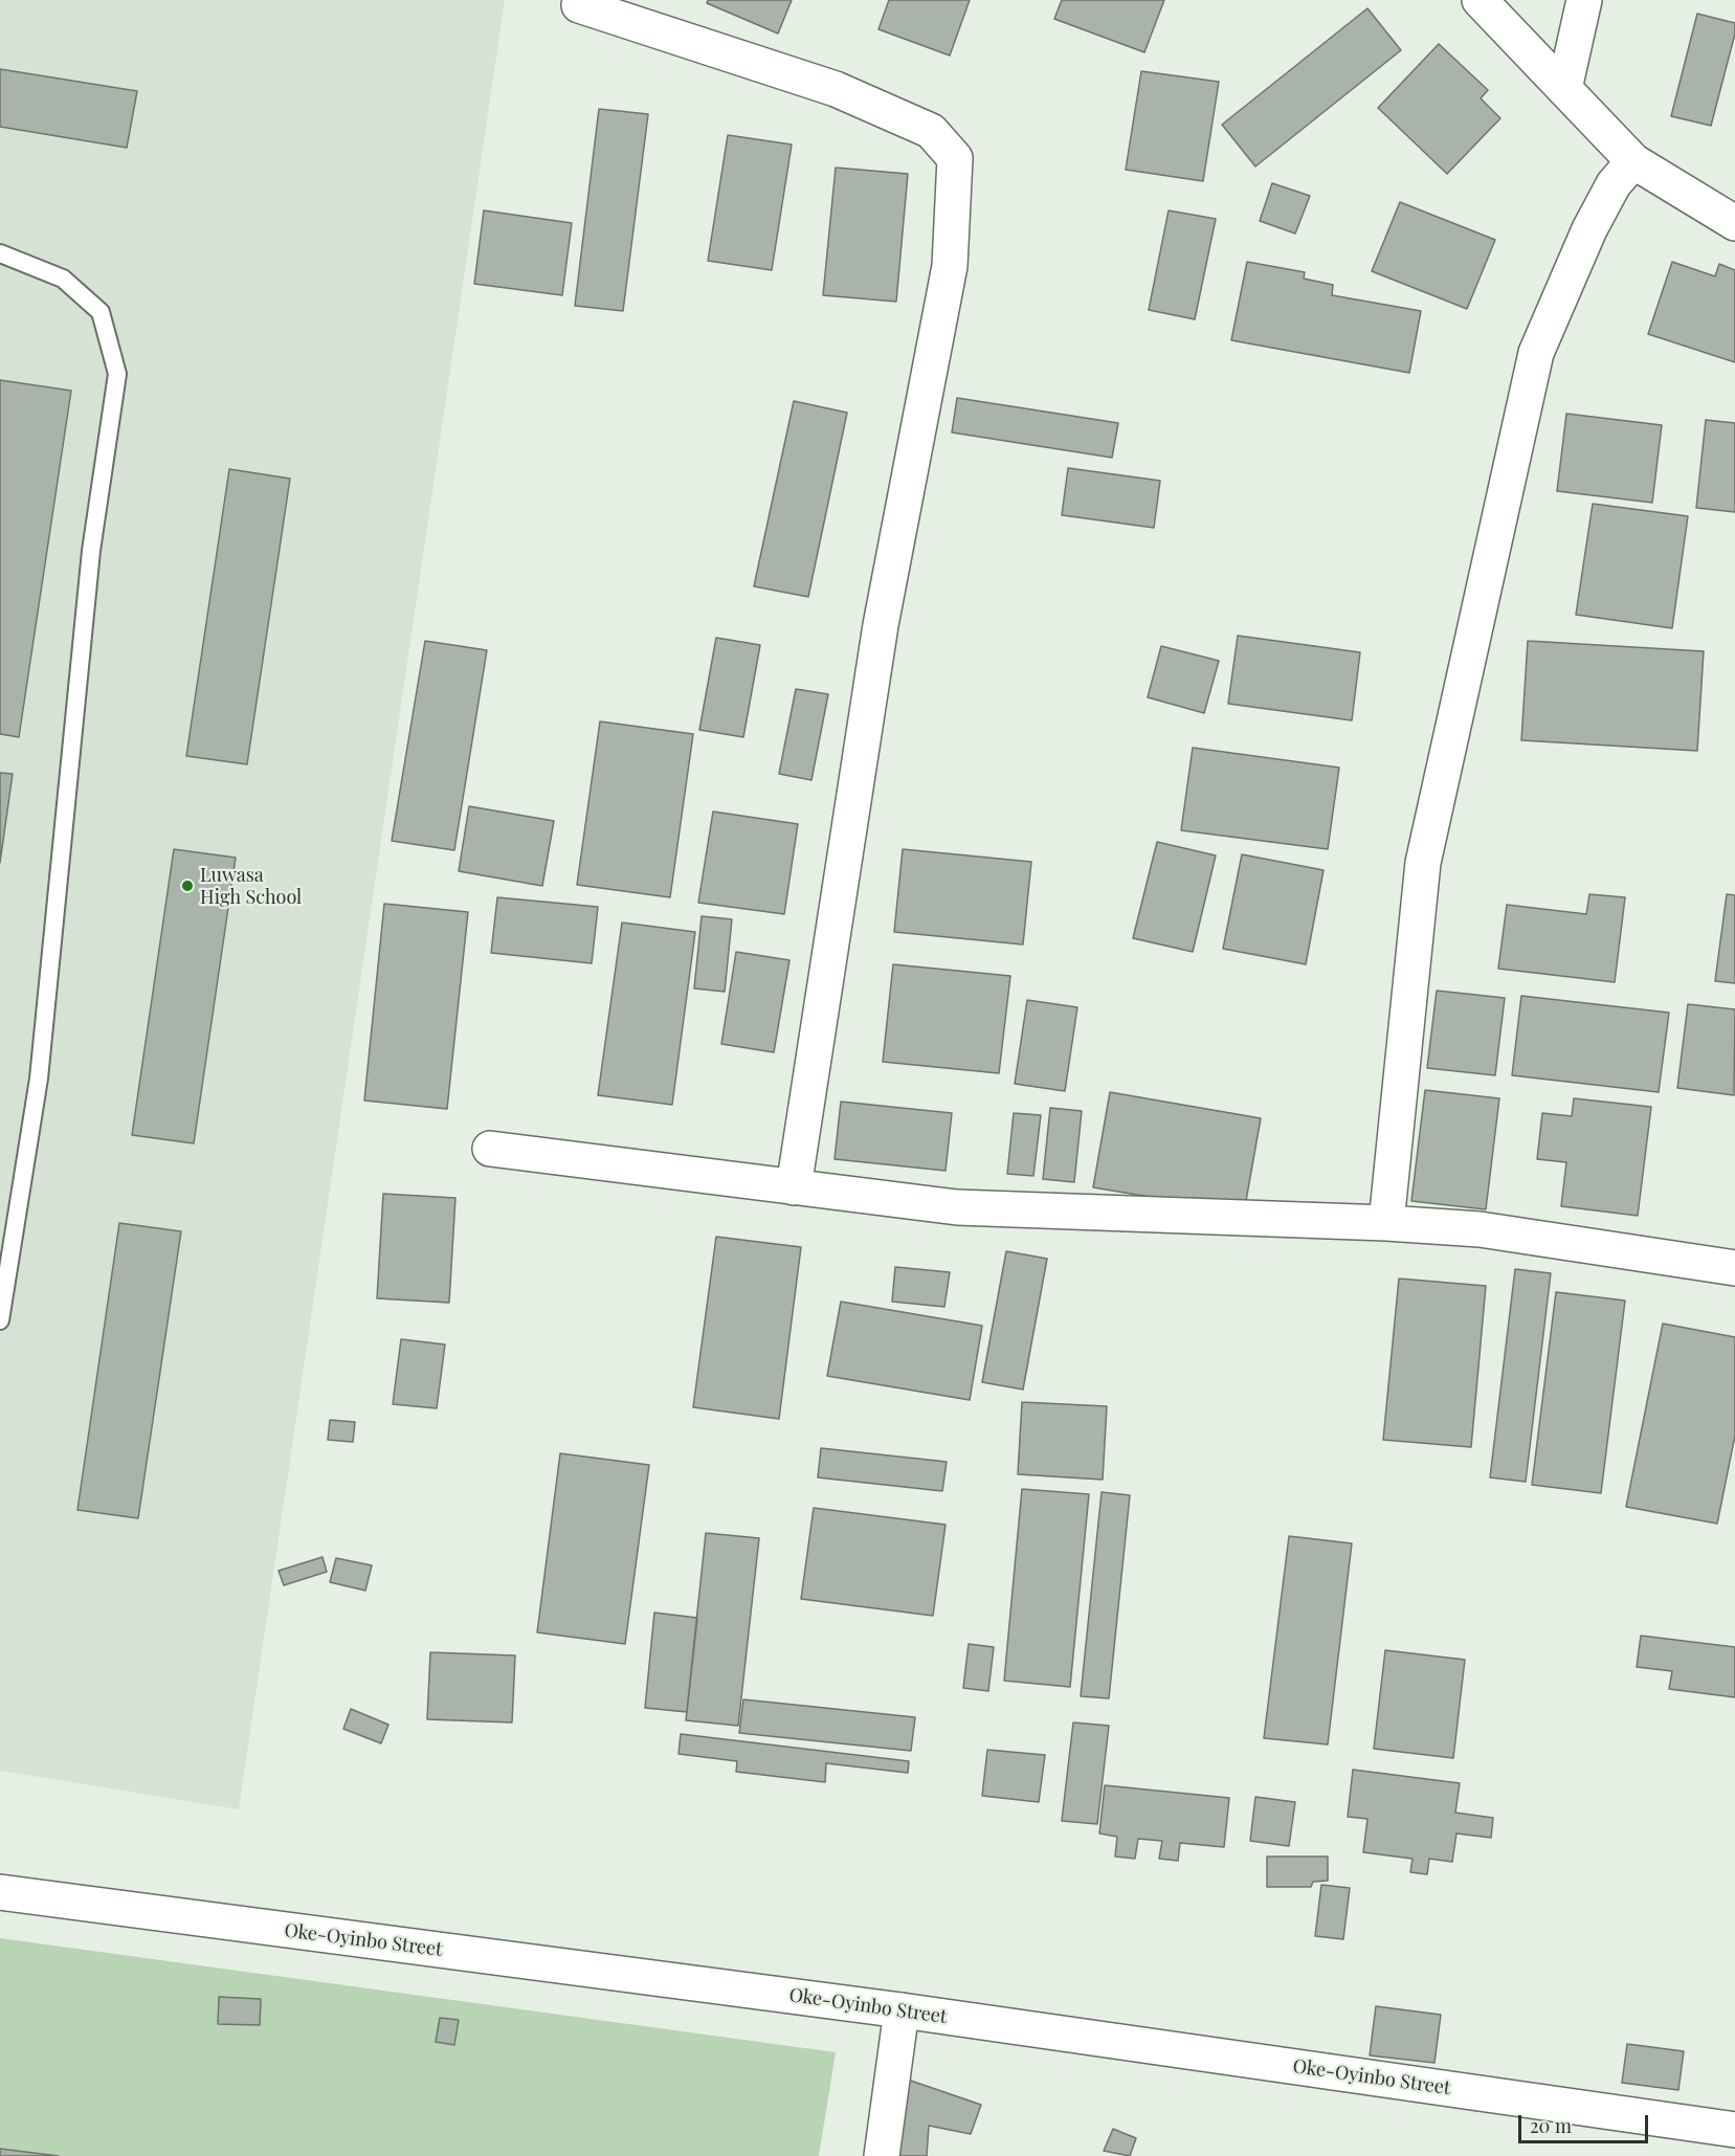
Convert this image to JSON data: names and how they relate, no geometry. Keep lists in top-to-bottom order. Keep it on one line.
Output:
{"streets":{"street":["Oke-Oyinbo Street"]},"places":["Luwasa High School"],"scale_bar":"20 m"}
